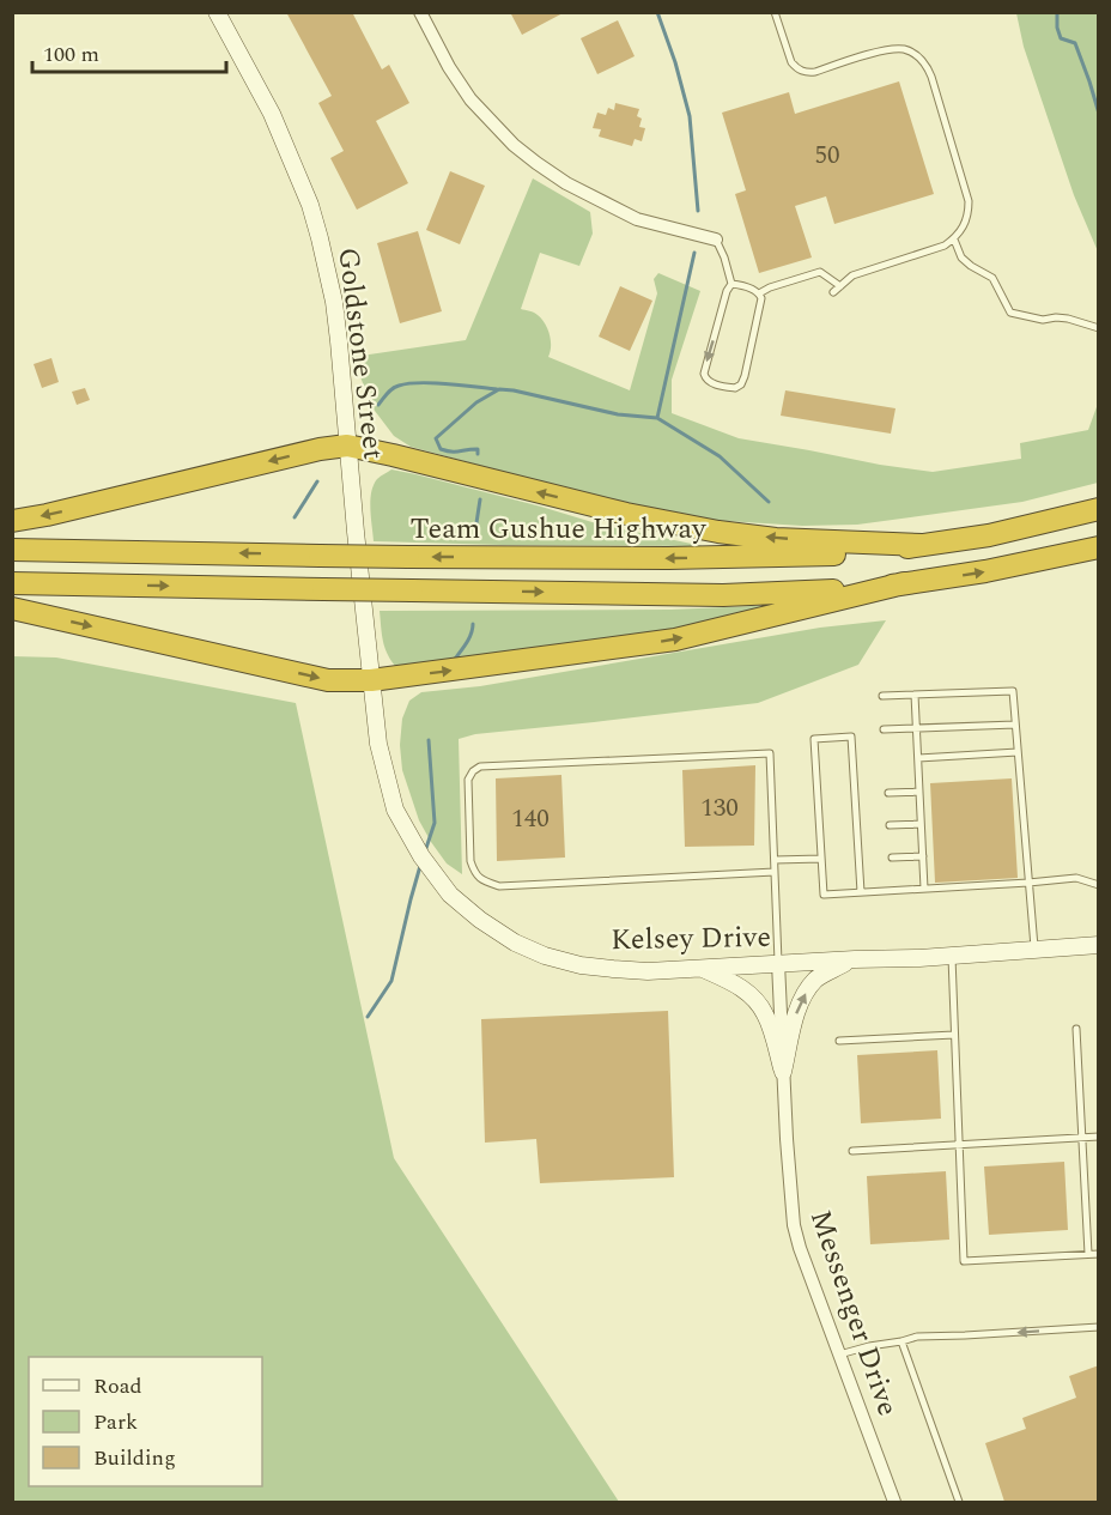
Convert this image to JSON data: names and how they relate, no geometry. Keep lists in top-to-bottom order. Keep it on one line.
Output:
{"streets":{"highway":["Team Gushue Highway"],"main road":["Goldstone Street","Kelsey Drive"],"street":["Messenger Drive"]},"crossings":[["Goldstone Street","Kelsey Drive"],["Kelsey Drive","Messenger Drive"]],"house_numbers":["50","130","140"],"legend":["Road","Park","Building"],"scale_bar":"100 m"}
